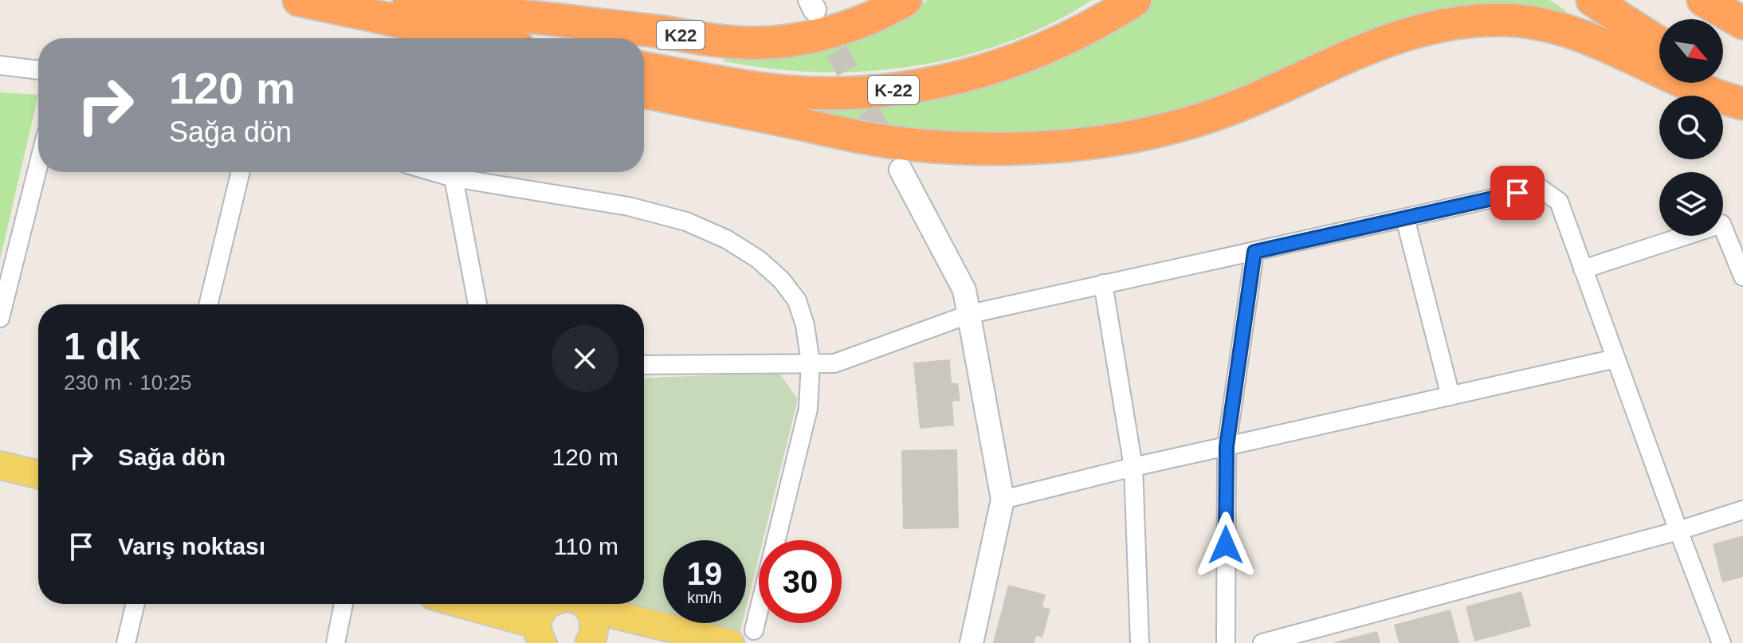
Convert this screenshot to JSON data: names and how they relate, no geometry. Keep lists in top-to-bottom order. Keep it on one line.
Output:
{"streets":{"highway":["K22","K-22"]},"north":"bottom right","page":{"turn":["120 m","Sağa dön"],"heading":["1 dk","230 m · 10:25"],"list":[{"name":"Sağa dön","value":"120 m"},{"name":"Varış noktası","value":"110 m"}],"speed":"19 km/h","limit":"30"}}
